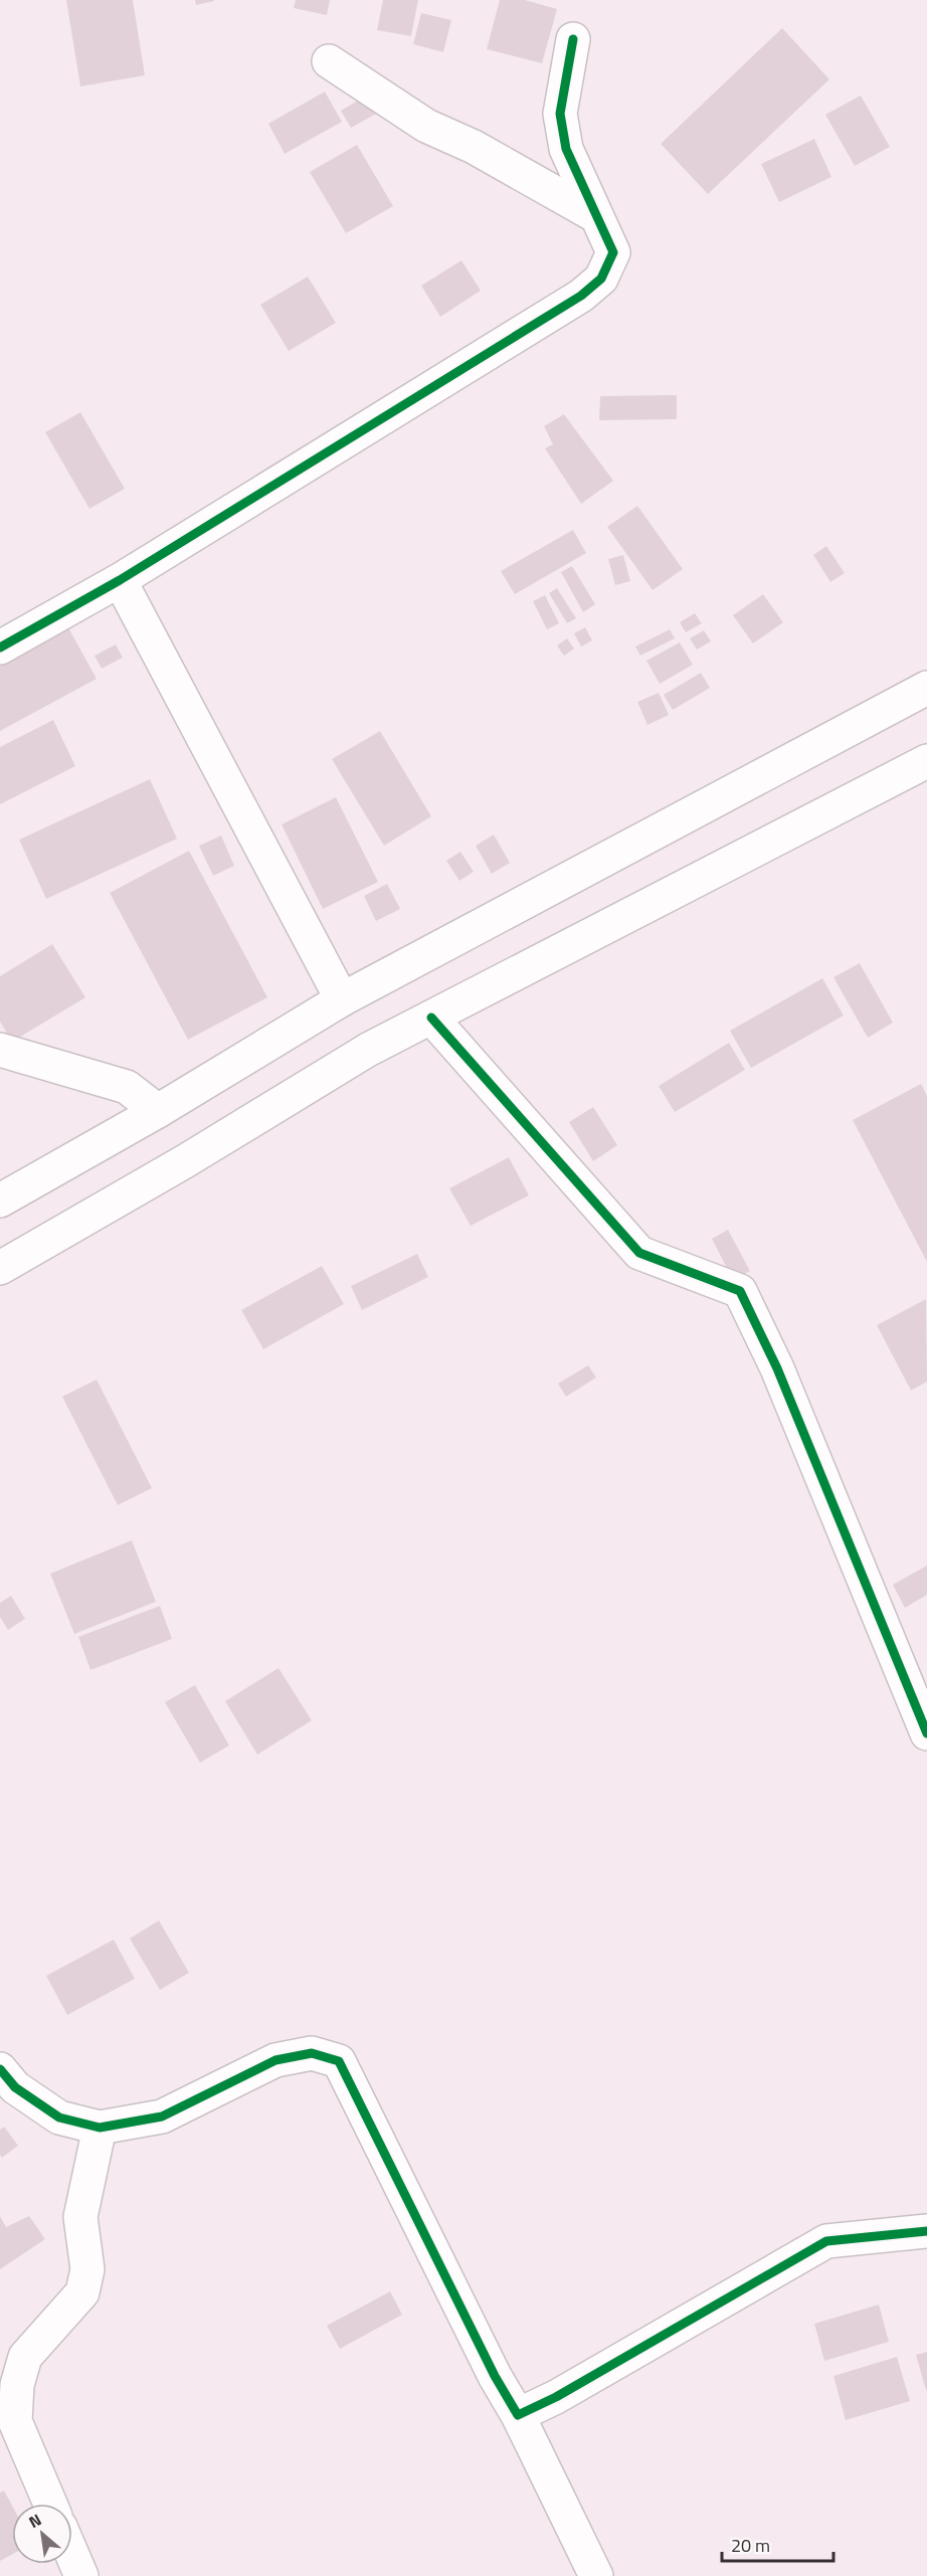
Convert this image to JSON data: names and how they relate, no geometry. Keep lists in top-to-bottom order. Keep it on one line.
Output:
{"scale_bar":"20 m","north":"top left"}
